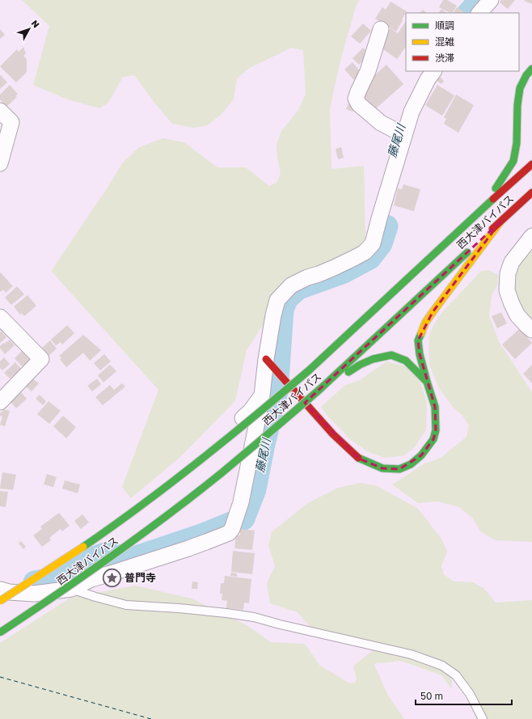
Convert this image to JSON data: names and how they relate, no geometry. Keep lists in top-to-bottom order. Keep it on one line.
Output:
{"streets":{"highway":["西大津バイパス"]},"water":["藤尾川"],"places":{"place":["普門寺"]},"legend":["順調","混雑","渋滞"],"scale_bar":"50 m","north":"top right"}
